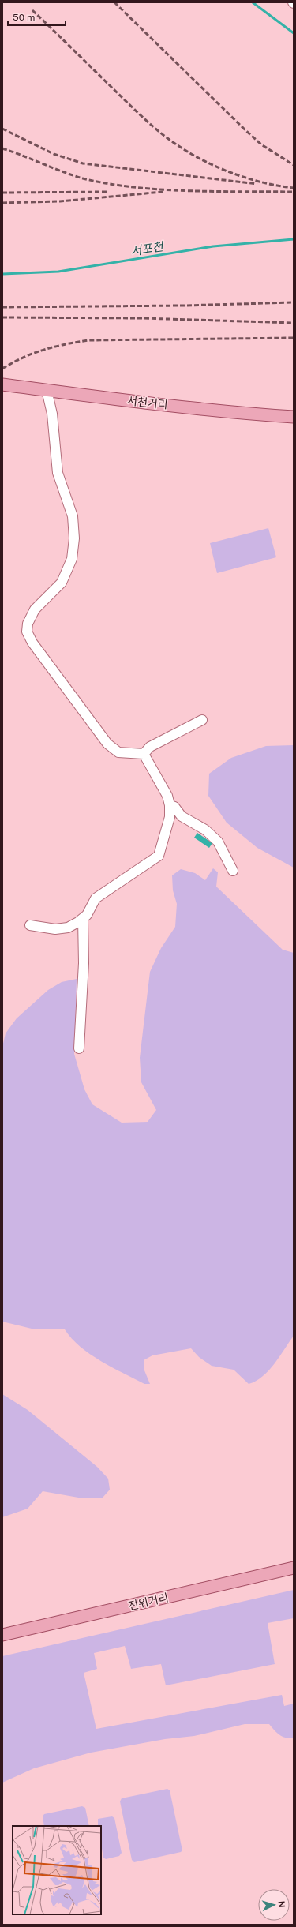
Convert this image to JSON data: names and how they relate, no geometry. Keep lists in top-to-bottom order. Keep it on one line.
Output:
{"streets":{"main road":["서천거리","전위거리"]},"water":["서포천"],"scale_bar":"50 m","north":"right"}
